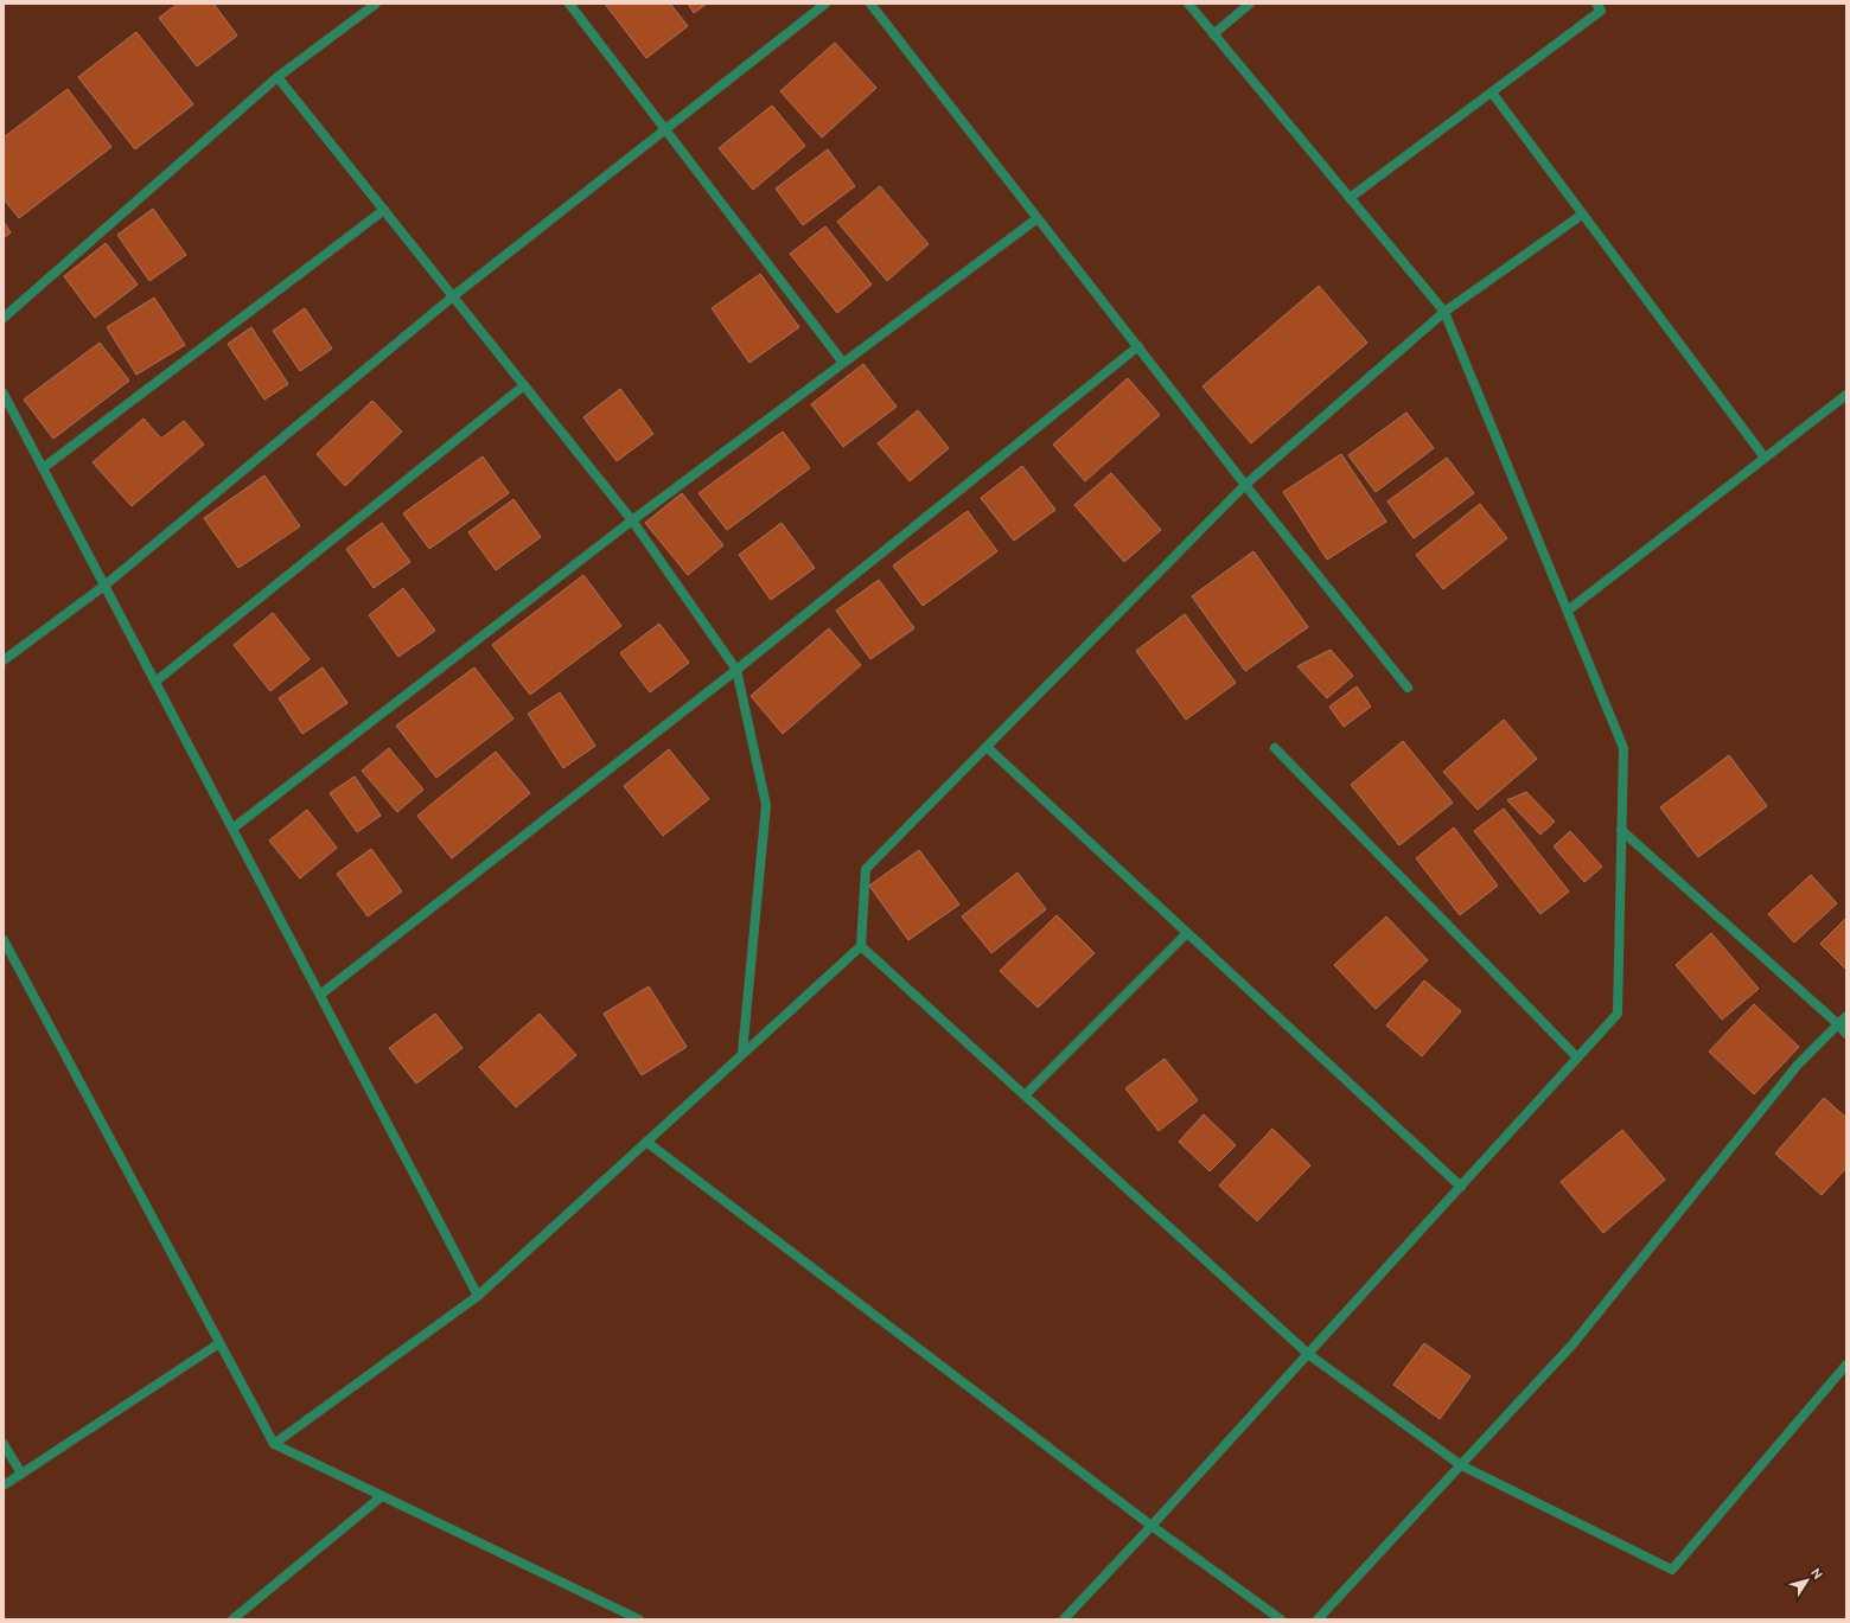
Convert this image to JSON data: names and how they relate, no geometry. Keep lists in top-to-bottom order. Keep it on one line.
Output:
{"north":"top right"}
